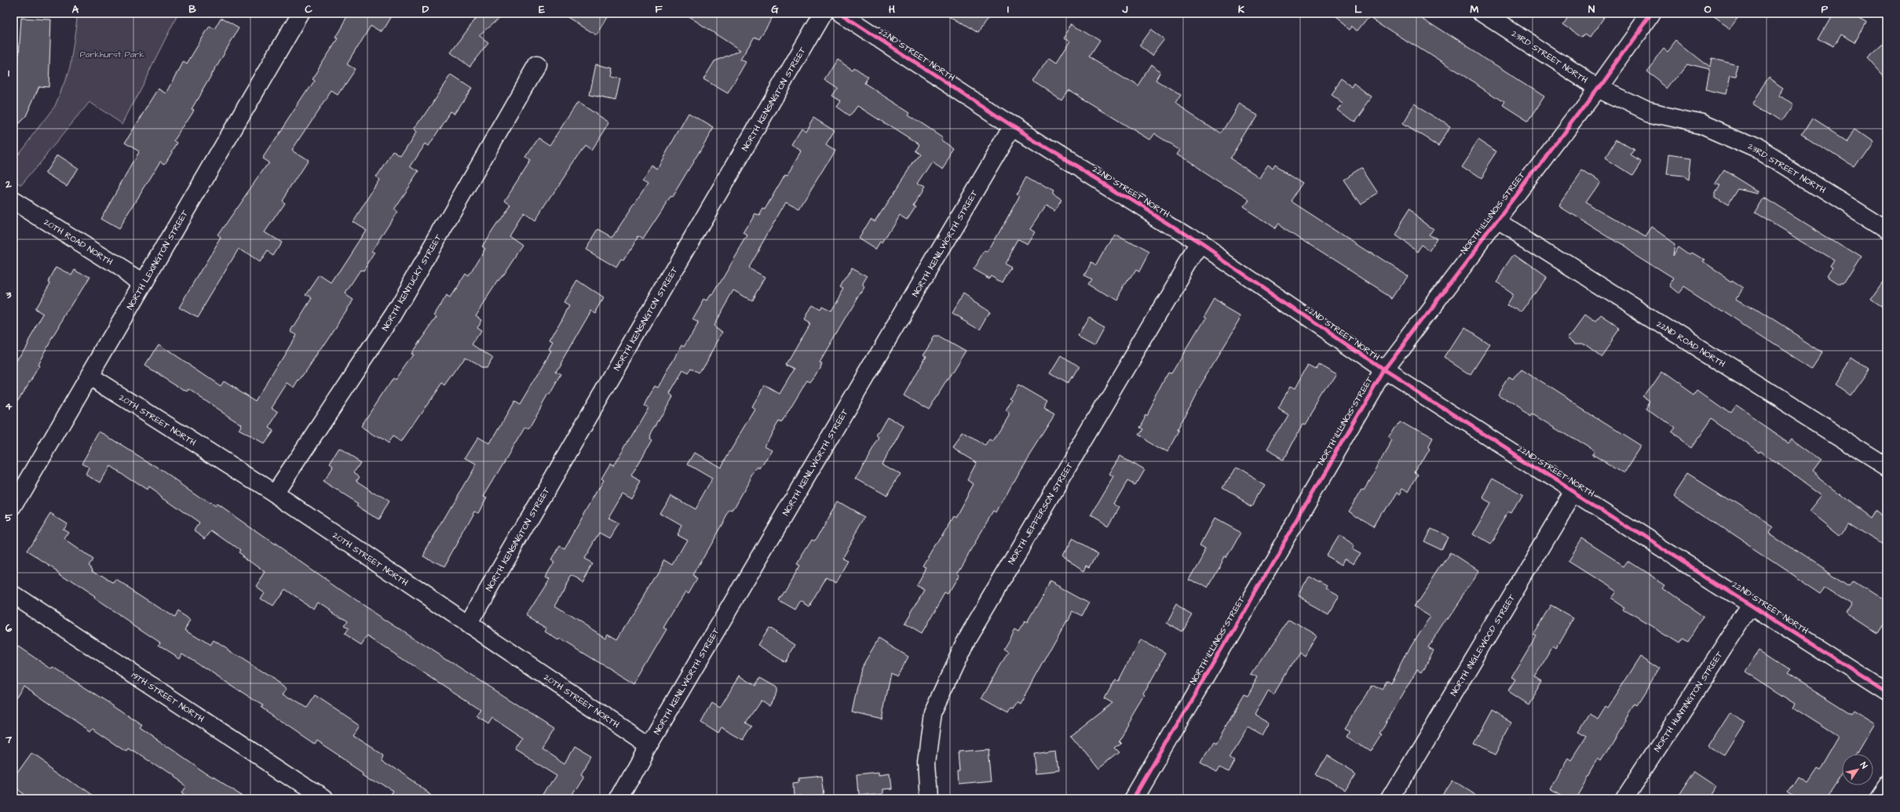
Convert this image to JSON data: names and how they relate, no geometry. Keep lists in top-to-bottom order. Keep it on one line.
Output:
{"streets":{"street":["22ND STREET NORTH","23RD STREET NORTH","NORTH KENSINGTON STREET","NORTH ILLINOIS STREET","20TH ROAD NORTH","NORTH KENILWORTH STREET","NORTH LEXINGTON STREET","NORTH KENTUCKY STREET","22ND ROAD NORTH","20TH STREET NORTH","NORTH JEFFERSON STREET","NORTH INGLEWOOD STREET","19TH STREET NORTH","NORTH HUNTINGTON STREET"]},"crossings":[["22ND STREET NORTH","NORTH ILLINOIS STREET"],["22ND STREET NORTH","NORTH KENILWORTH STREET"],["22ND STREET NORTH","NORTH JEFFERSON STREET"],["22ND STREET NORTH","NORTH INGLEWOOD STREET"],["22ND STREET NORTH","NORTH HUNTINGTON STREET"],["23RD STREET NORTH","NORTH ILLINOIS STREET"],["NORTH KENSINGTON STREET","20TH STREET NORTH"],["NORTH ILLINOIS STREET","22ND ROAD NORTH"],["20TH ROAD NORTH","NORTH LEXINGTON STREET"],["NORTH KENILWORTH STREET","20TH STREET NORTH"],["NORTH LEXINGTON STREET","20TH STREET NORTH"],["NORTH KENTUCKY STREET","20TH STREET NORTH"]],"parks":["Parkhurst Park"],"north":"top right","grid":{"columns":["A","B","C","D","E","F","G","H","I","J","K","L","M","N","O","P"],"rows":["1","2","3","4","5","6","7"]}}
